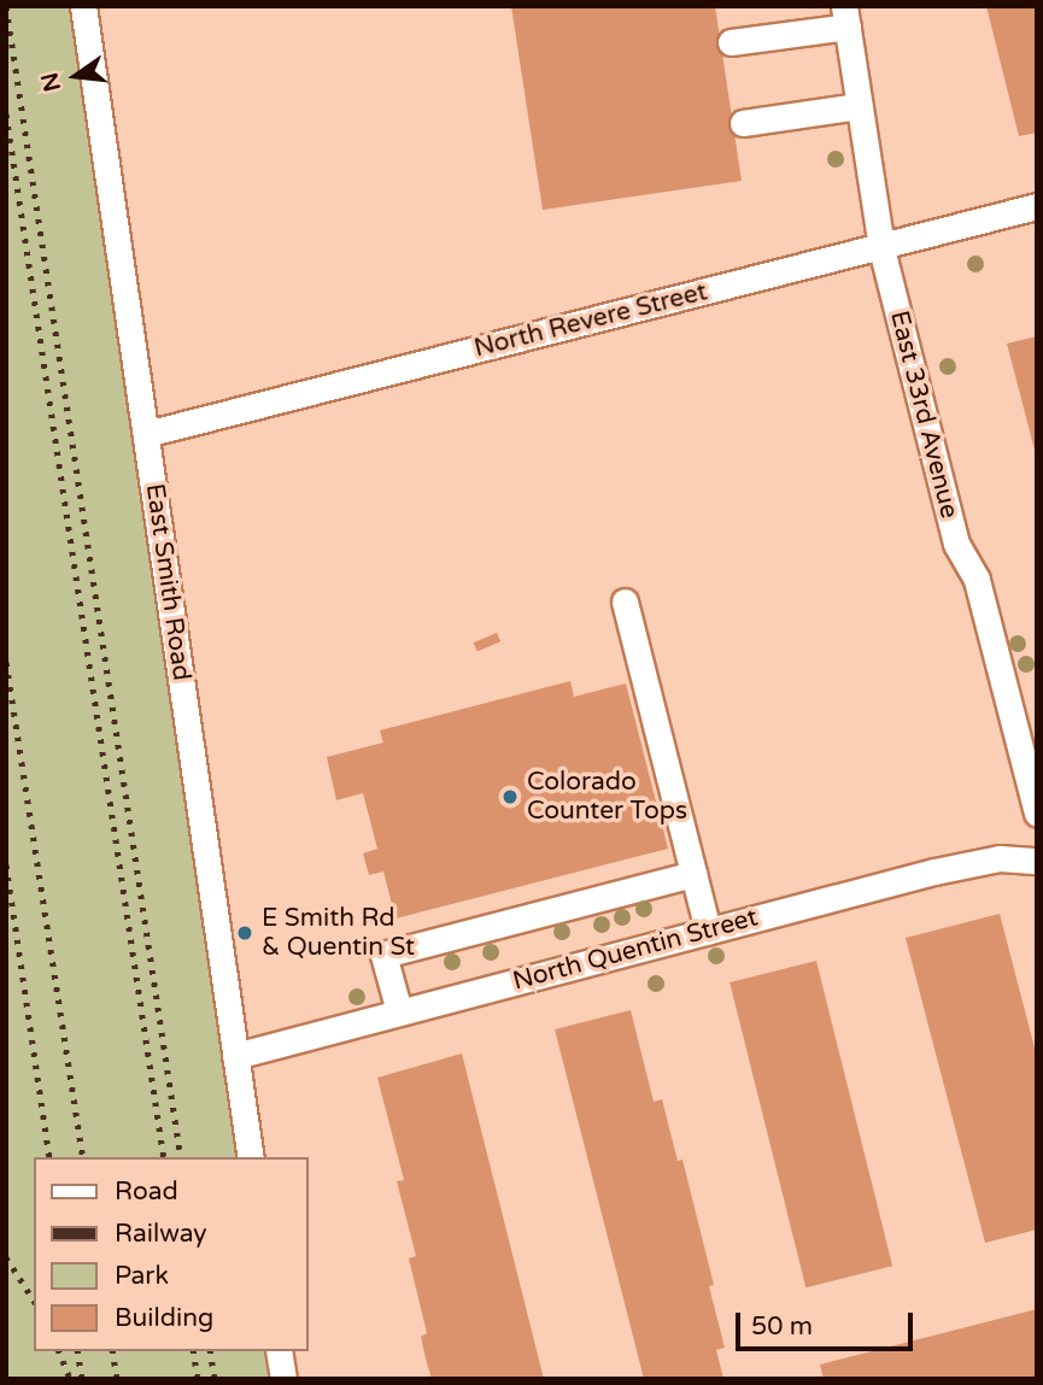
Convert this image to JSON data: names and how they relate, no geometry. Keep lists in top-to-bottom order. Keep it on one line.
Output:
{"streets":{"street":["North Revere Street","East 33rd Avenue","East Smith Road","North Quentin Street"]},"crossings":[["North Revere Street","East 33rd Avenue"],["North Revere Street","East Smith Road"],["East Smith Road","North Quentin Street"]],"places":["Colorado Counter Tops","E Smith Rd & Quentin St"],"legend":["Road","Railway","Park","Building"],"scale_bar":"50 m","north":"left"}
